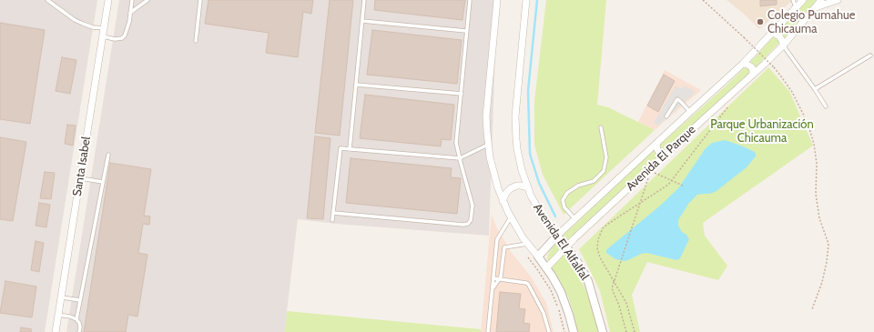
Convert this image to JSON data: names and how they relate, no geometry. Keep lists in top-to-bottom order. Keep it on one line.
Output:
{"streets":{"street":["Avenida El Parque","Santa Isabel","Avenida El Alfalfal"]},"crossings":[["Avenida El Parque","Avenida El Alfalfal"]],"parks":["Parque Urbanización Chicauma"],"places":["Colegio Pumahue Chicauma"]}
